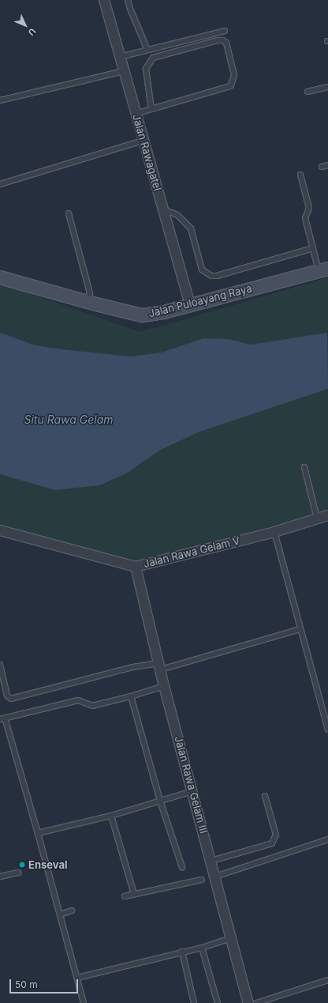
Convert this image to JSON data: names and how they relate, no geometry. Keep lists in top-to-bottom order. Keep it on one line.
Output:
{"streets":{"street":["Jalan Rawagatel","Jalan Puloayang Raya","Jalan Rawa Gelam V","Jalan Rawa Gelam III"]},"crossings":[["Jalan Rawagatel","Jalan Puloayang Raya"],["Jalan Rawa Gelam V","Jalan Rawa Gelam III"]],"water":["Situ Rawa Gelam"],"places":["Enseval"],"scale_bar":"50 m","north":"bottom right"}
